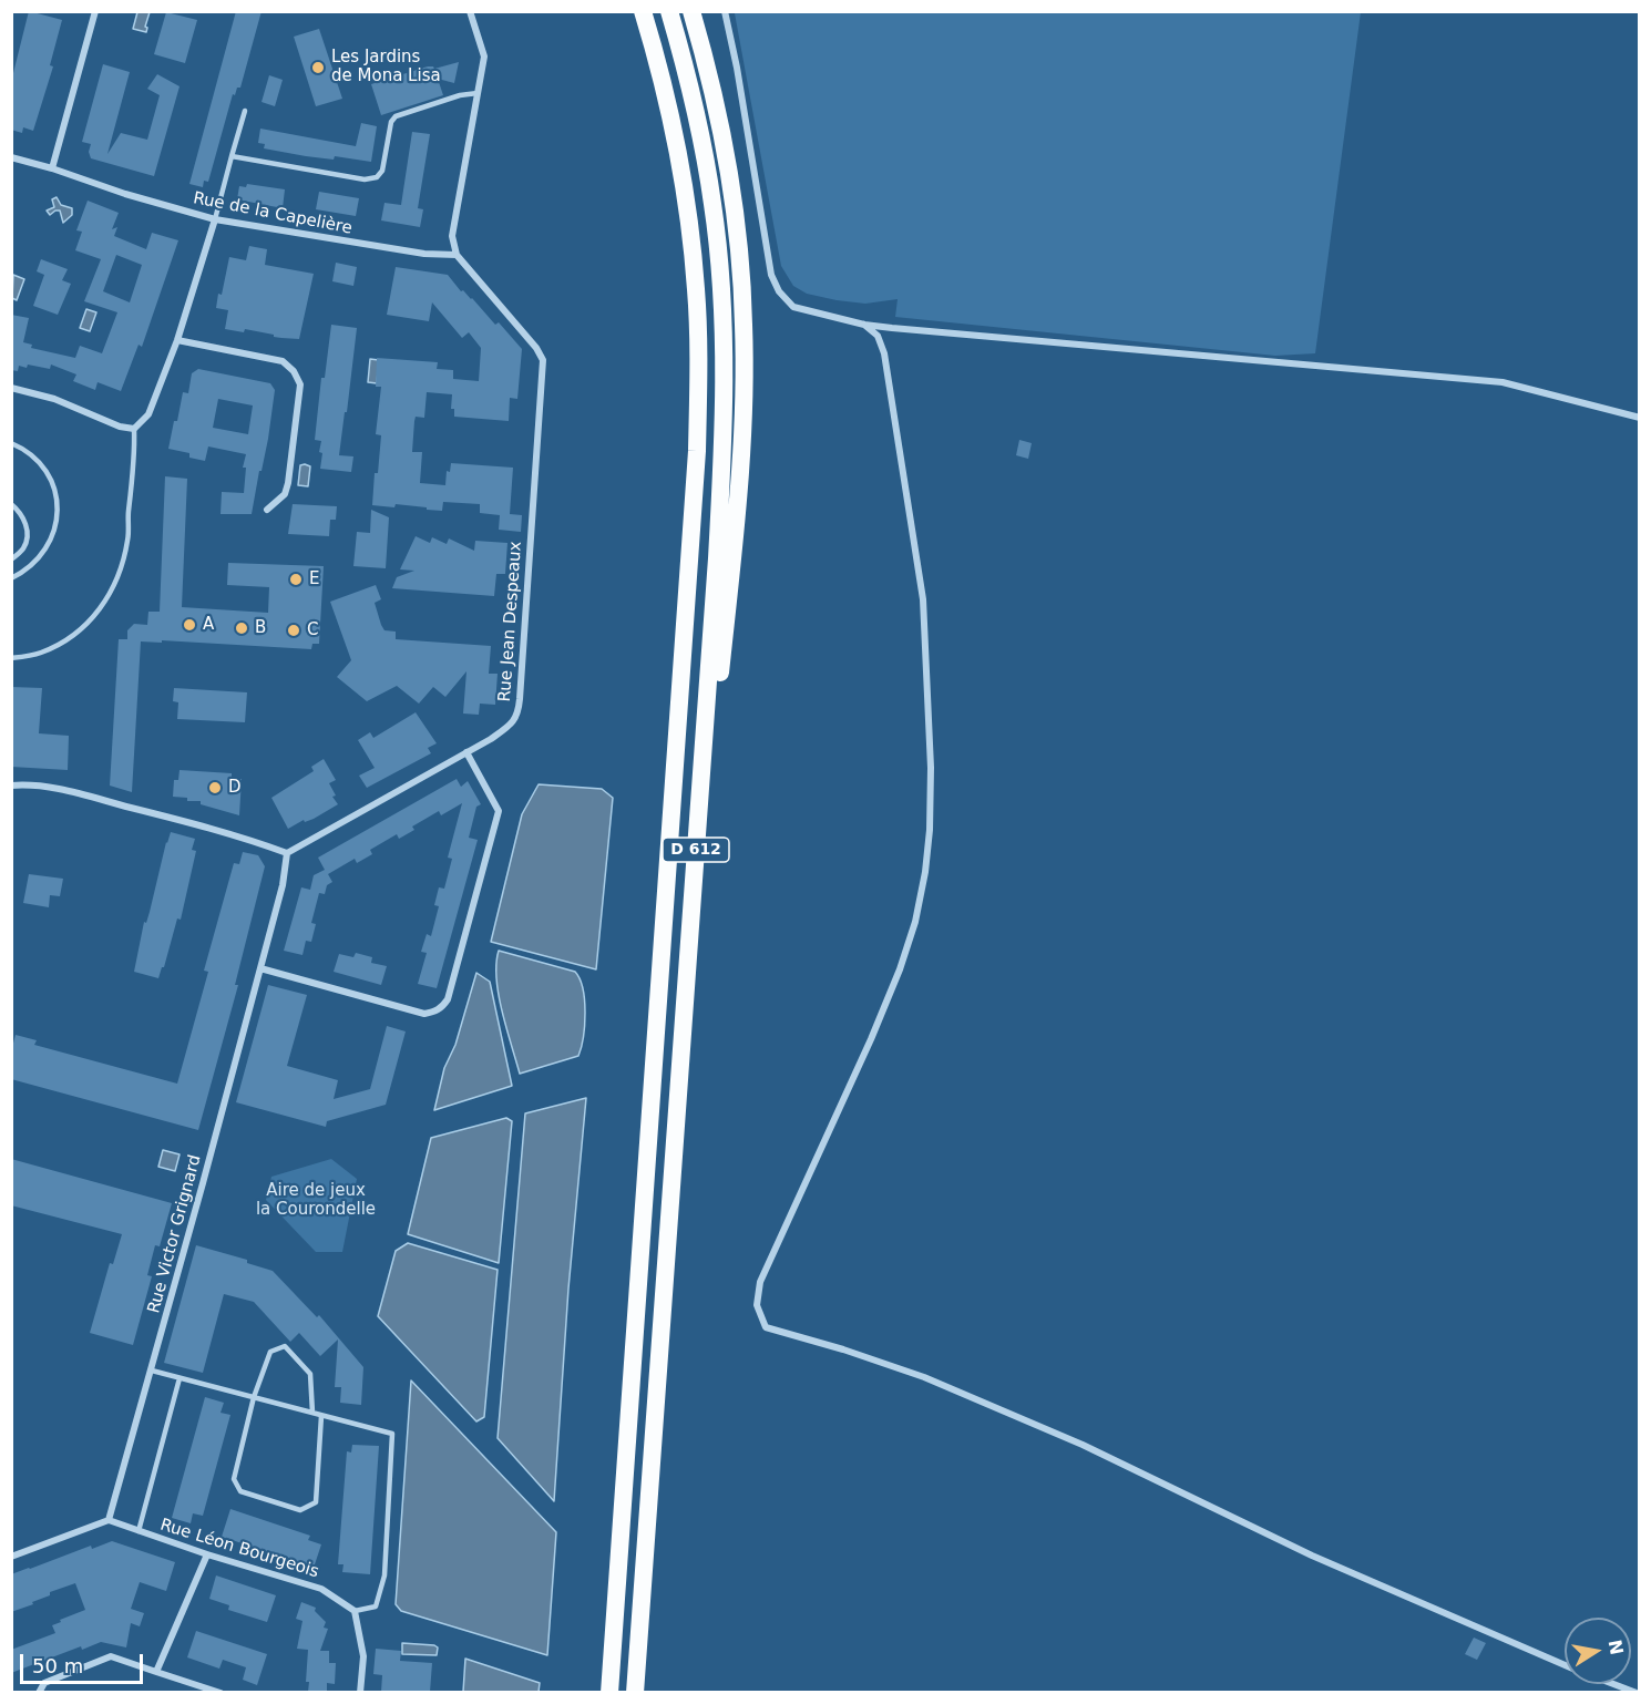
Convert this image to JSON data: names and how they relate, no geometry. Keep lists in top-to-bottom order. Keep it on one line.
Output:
{"streets":{"highway":["D 612"],"street":["Rue de la Capelière","Rue Jean Despeaux","Rue Victor Grignard","Rue Léon Bourgeois"]},"crossings":[["Rue de la Capelière","Rue Jean Despeaux"],["Rue Jean Despeaux","Rue Victor Grignard"],["Rue Victor Grignard","Rue Léon Bourgeois"]],"parks":["Aire de jeux la Courondelle"],"places":["Les Jardins de Mona Lisa","E","A","B","C","D"],"scale_bar":"50 m","north":"right"}
